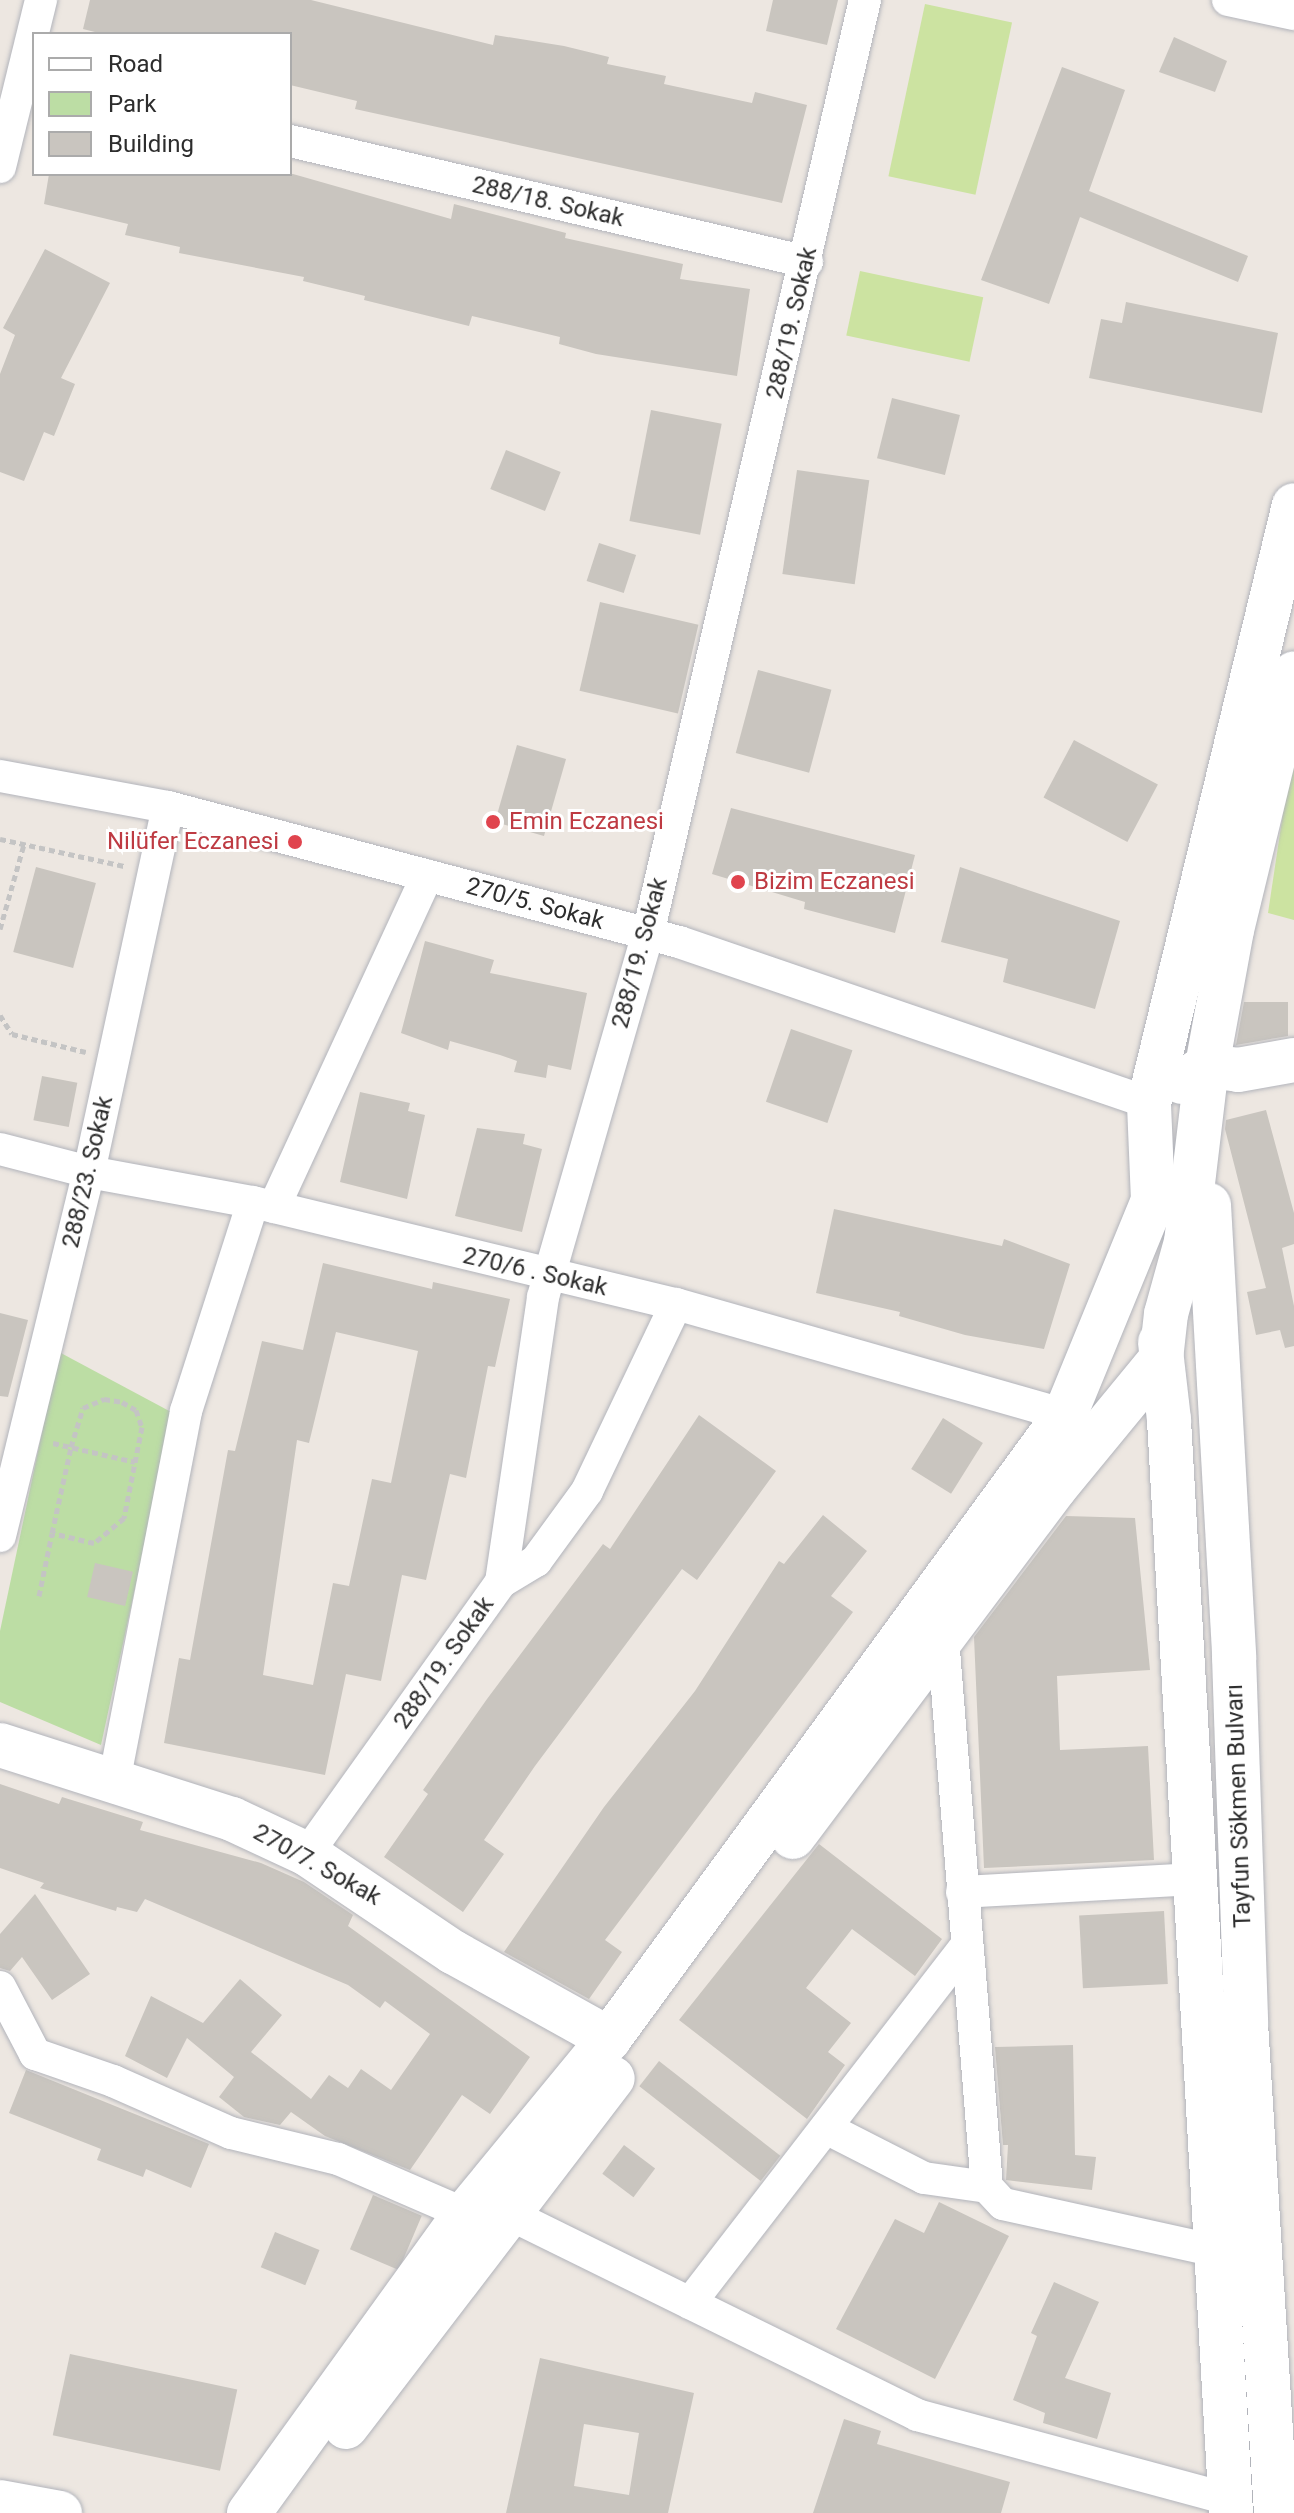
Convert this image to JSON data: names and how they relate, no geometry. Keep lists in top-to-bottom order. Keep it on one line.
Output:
{"streets":{"street":["288/18. Sokak","288/19. Sokak","270/5. Sokak","288/23. Sokak","270/6 . Sokak","Tayfun Sökmen Bulvarı","270/7. Sokak"]},"crossings":[["288/18. Sokak","288/19. Sokak"],["288/19. Sokak","270/5. Sokak"],["288/19. Sokak","270/6 . Sokak"],["288/19. Sokak","270/7. Sokak"],["270/5. Sokak","288/23. Sokak"],["270/5. Sokak","Tayfun Sökmen Bulvarı"],["288/23. Sokak","270/6 . Sokak"]],"places":["Emin Eczanesi","Nilüfer Eczanesi","Bizim Eczanesi"],"legend":["Road","Park","Building"]}
